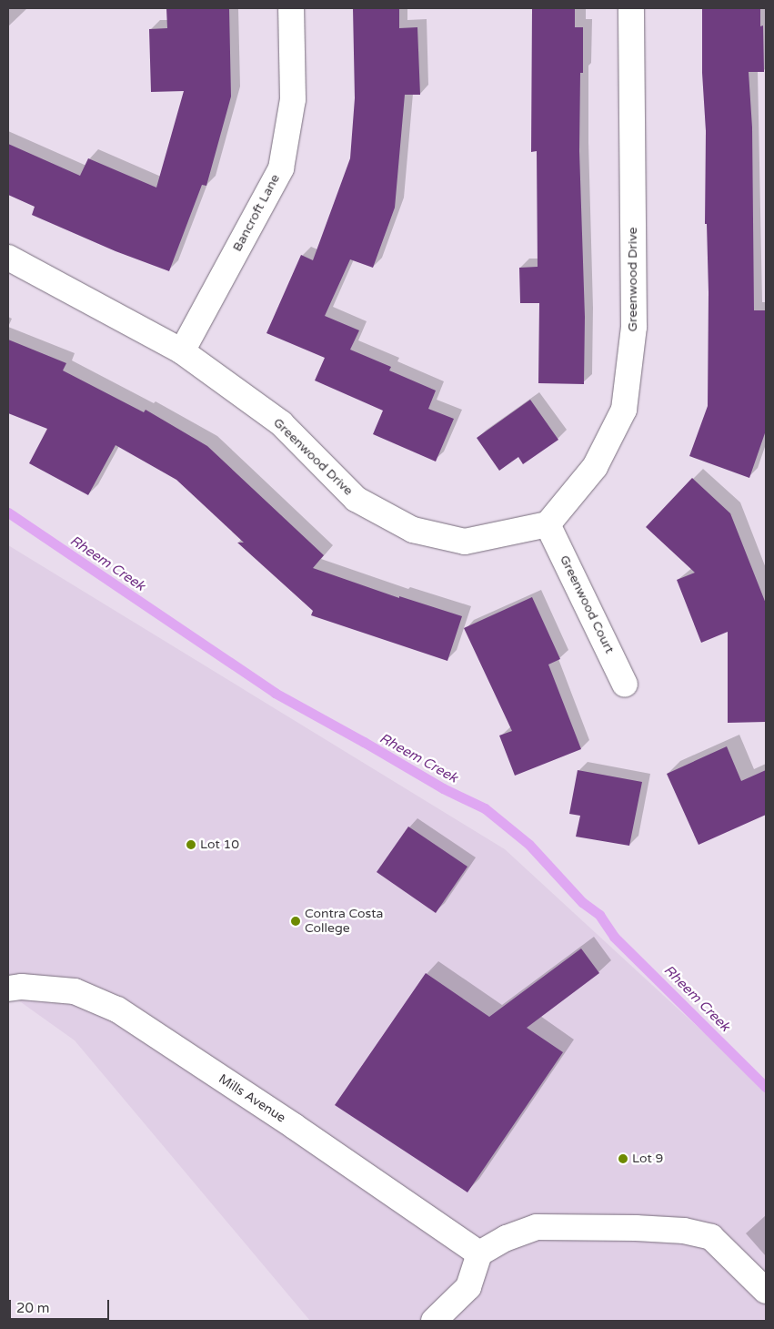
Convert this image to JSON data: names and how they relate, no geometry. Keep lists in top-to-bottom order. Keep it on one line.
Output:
{"streets":{"street":["Bancroft Lane","Greenwood Drive","Greenwood Court","Mills Avenue"]},"crossings":[["Bancroft Lane","Greenwood Drive"],["Greenwood Drive","Greenwood Court"]],"water":["Rheem Creek"],"places":["Lot 10","Contra Costa College","Lot 9"],"scale_bar":"20 m"}
